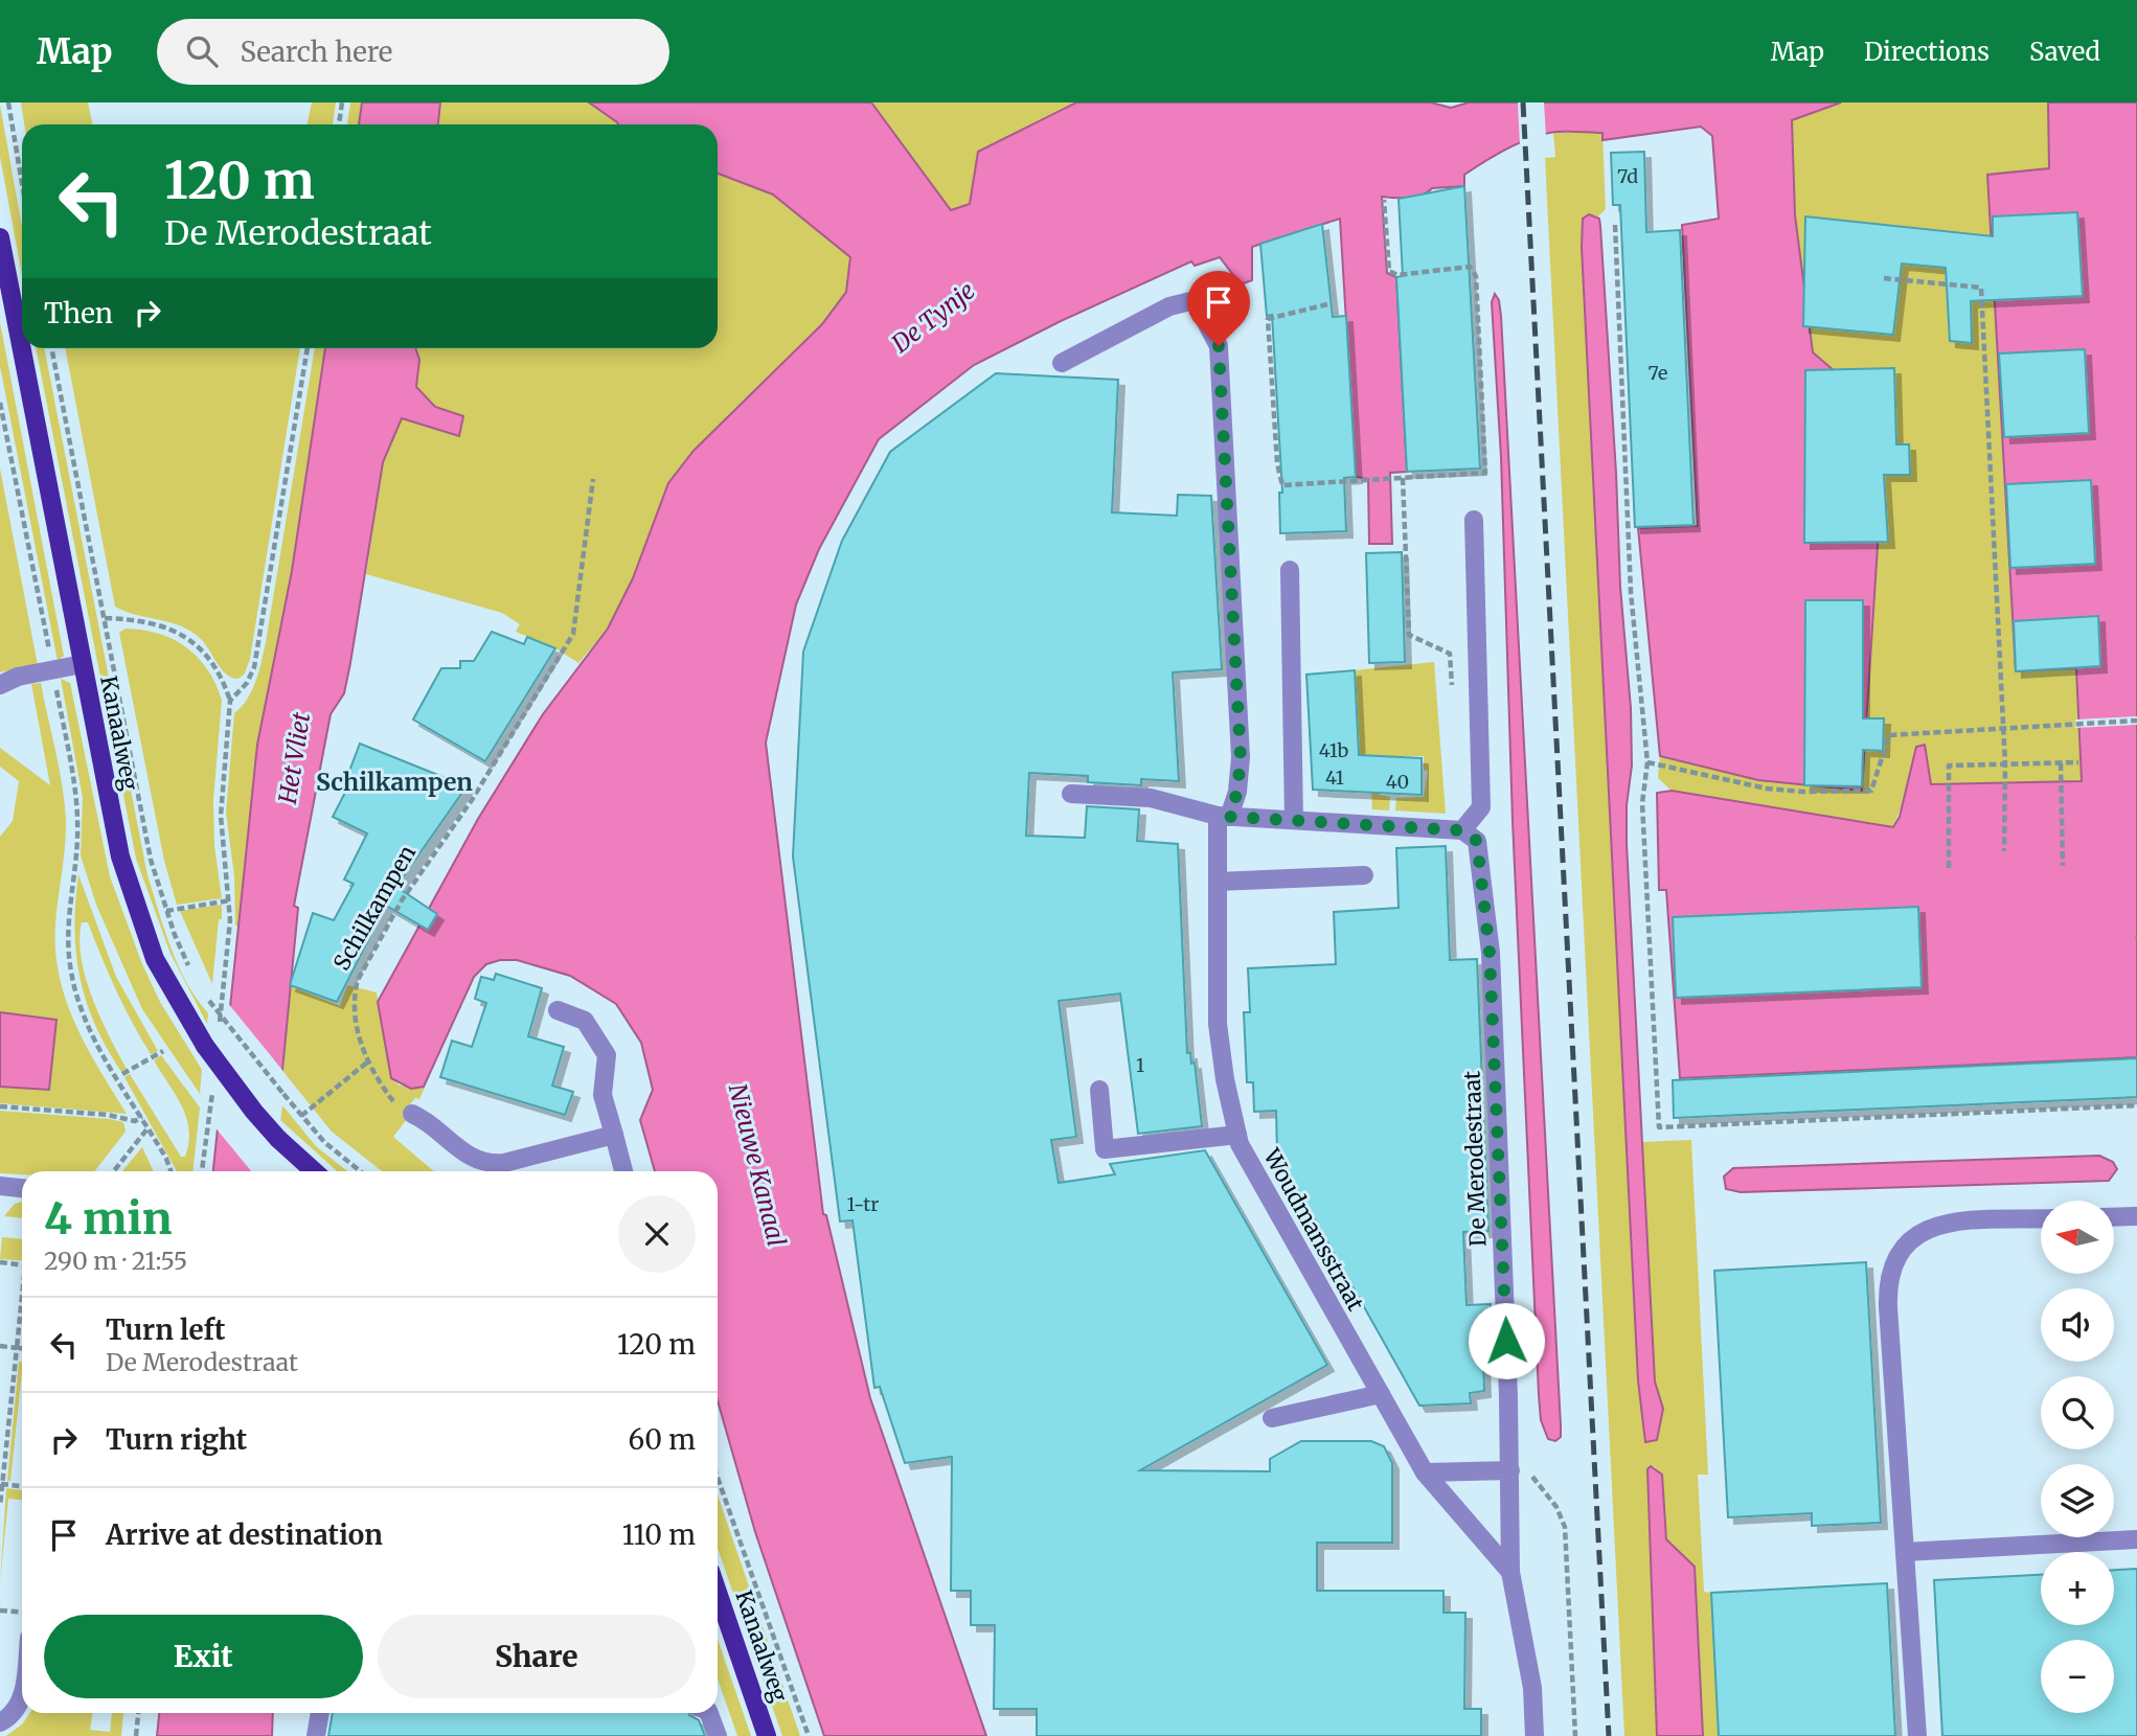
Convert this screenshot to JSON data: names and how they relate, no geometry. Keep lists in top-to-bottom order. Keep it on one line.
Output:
{"streets":{"main road":["Kanaalweg"],"street":["De Merodestraat","Woudmansstraat"],"path":["Schilkampen"]},"crossings":[["De Merodestraat","Woudmansstraat"]],"districts":["Schilkampen"],"water":["De Tynje","Het Vliet","Nieuwe Kanaal"],"house_numbers":["7d","7e","41b","41","40","1","1-tr"],"north":"left","page":{"header":"Map","search":"Search here","nav":["Map","Directions","Saved"],"turn":["120 m","De Merodestraat"],"then":"Then","heading":["4 min","290 m · 21:55"],"map_buttons":["+","−"],"list":[{"name":"Turn left","note":"De Merodestraat","value":"120 m"},{"name":"Turn right","value":"60 m"},{"name":"Arrive at destination","value":"110 m"}],"buttons":["Exit","Share"]}}
